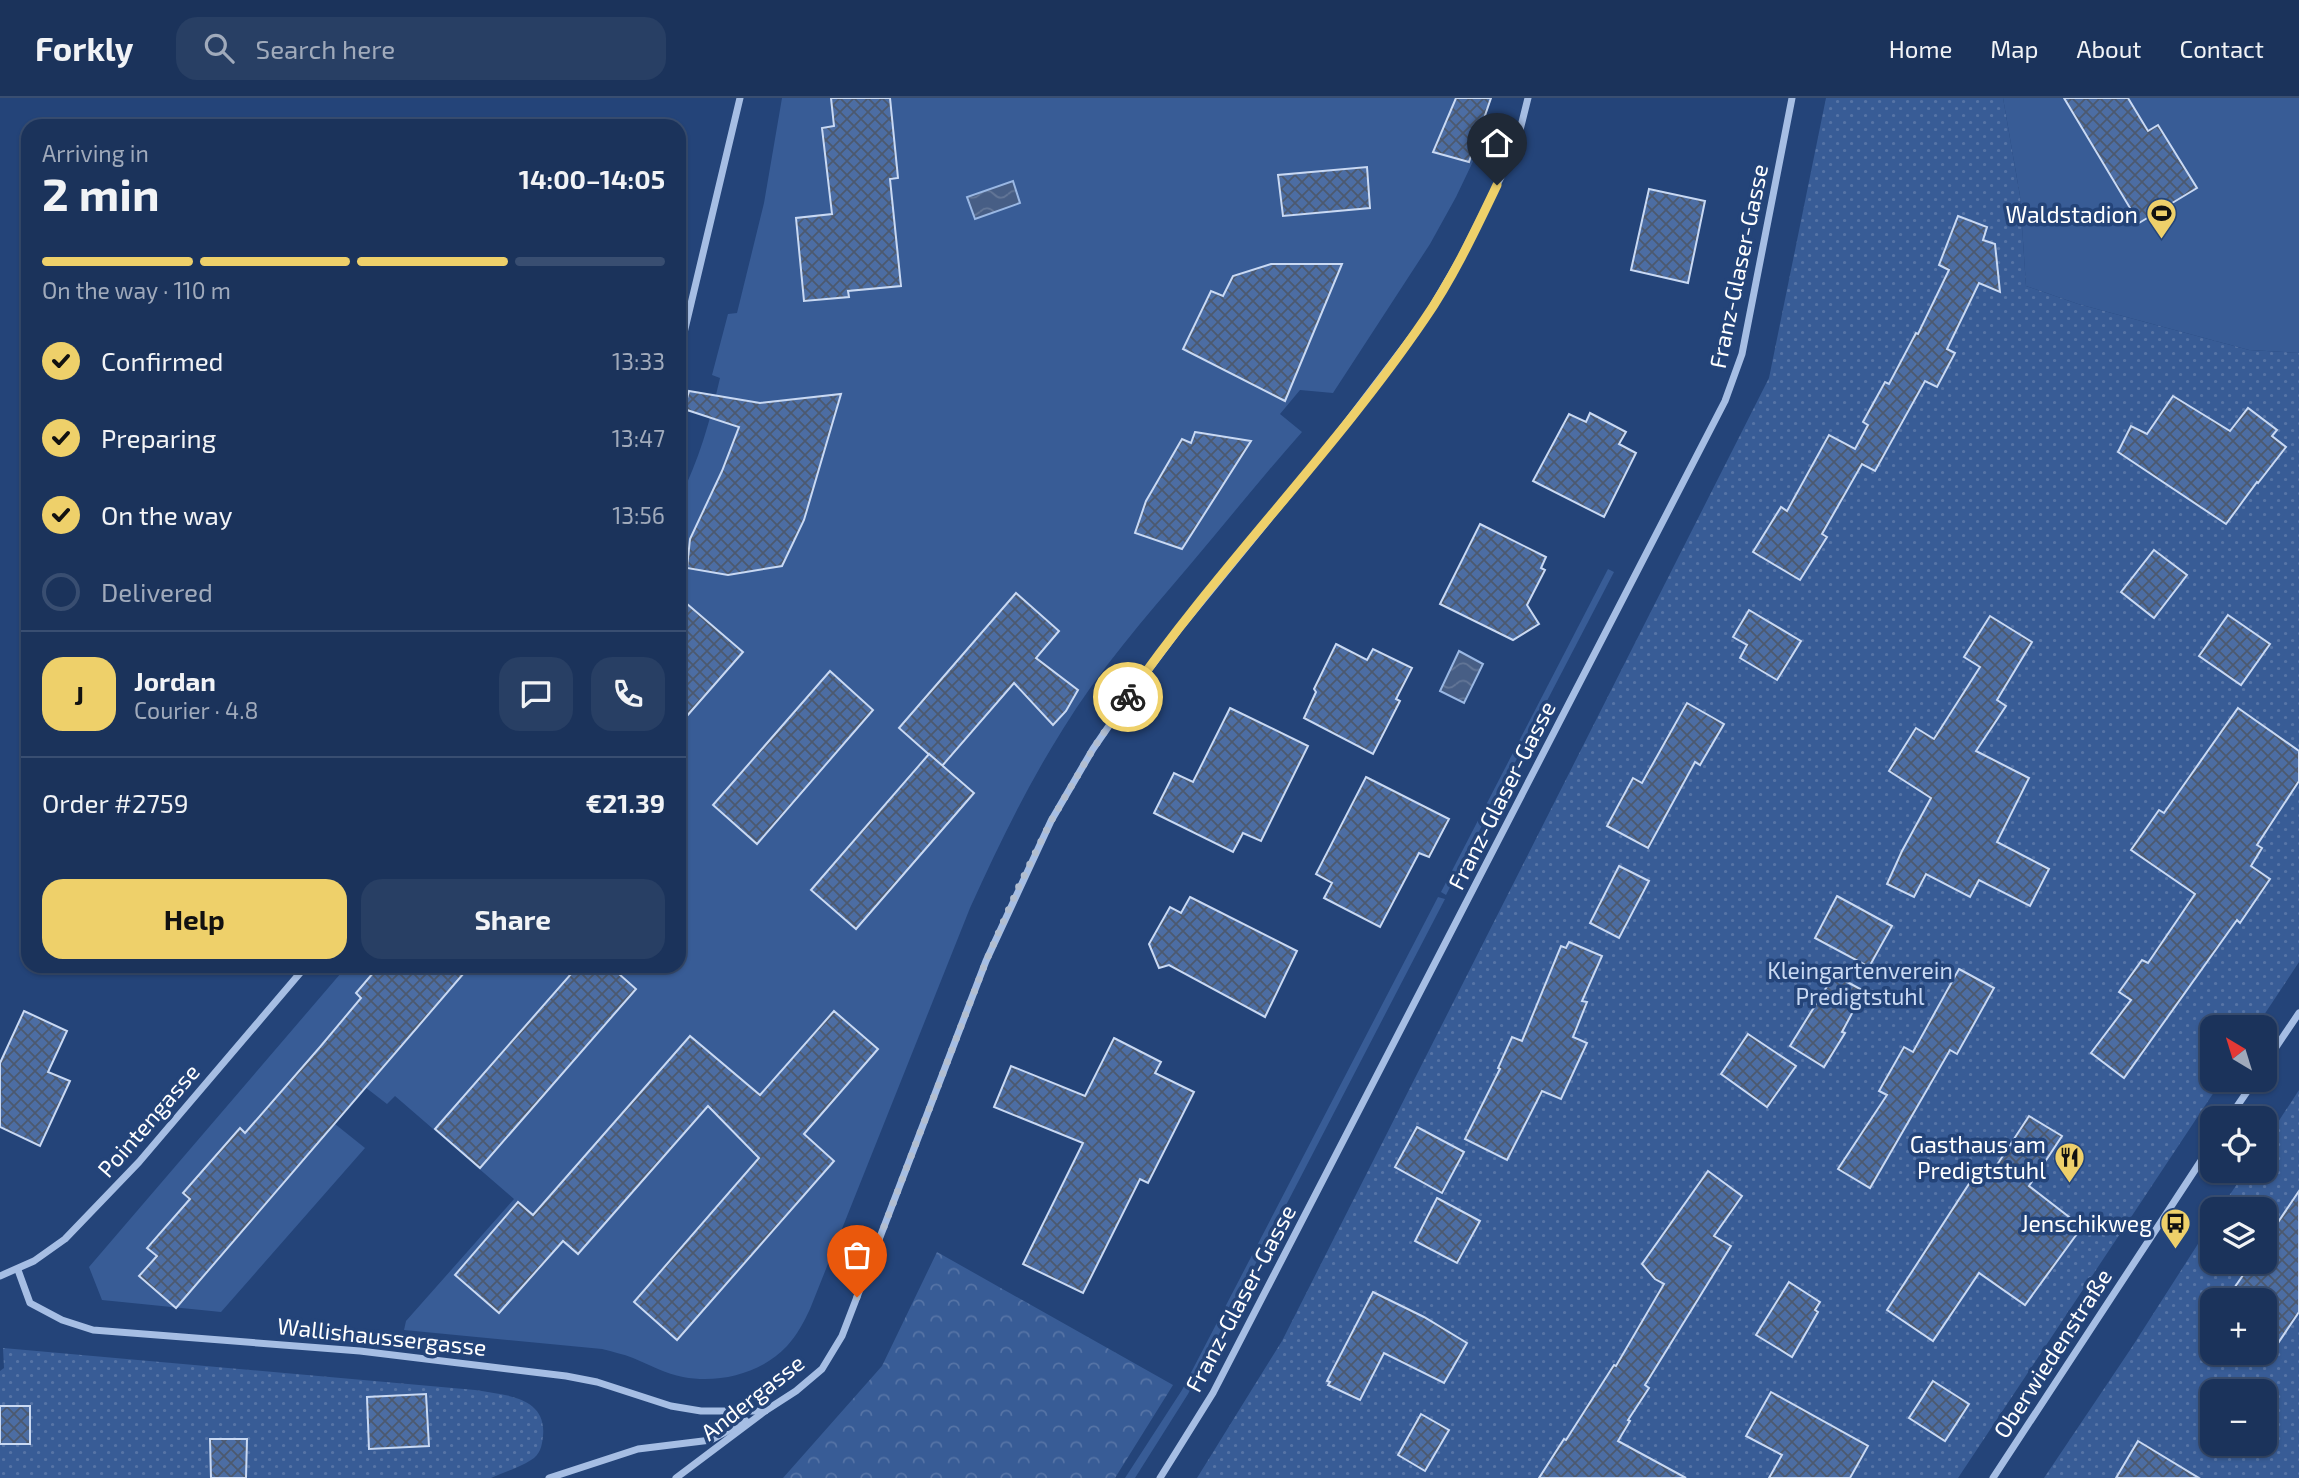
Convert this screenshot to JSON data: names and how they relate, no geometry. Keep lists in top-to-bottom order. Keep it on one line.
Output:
{"streets":{"street":["Franz-Glaser-Gasse","Pointengasse","Wallishaussergasse","Oberwiedenstraße","Andergasse"]},"crossings":[["Pointengasse","Wallishaussergasse"],["Wallishaussergasse","Andergasse"]],"parks":["Kleingartenverein Predigtstuhl"],"places":{"sports":["Waldstadion"],"restaurant":["Gasthaus am Predigtstuhl"],"bus stop":["Jenschikweg"]},"north":"top left","page":{"header":"Forkly","search":"Search here","nav":["Home","Map","About","Contact"],"heading":["2 min","Arriving in","14:00–14:05"],"panel":["Jordan","Courier · 4.8","Order #2759","€21.39"],"bar":"On the way · 110 m","list":[["Confirmed","13:33"],["Preparing","13:47"],["On the way","13:56"],"Delivered"],"round":"J","buttons":["Help","Share"],"map_buttons":["+","−"]}}
